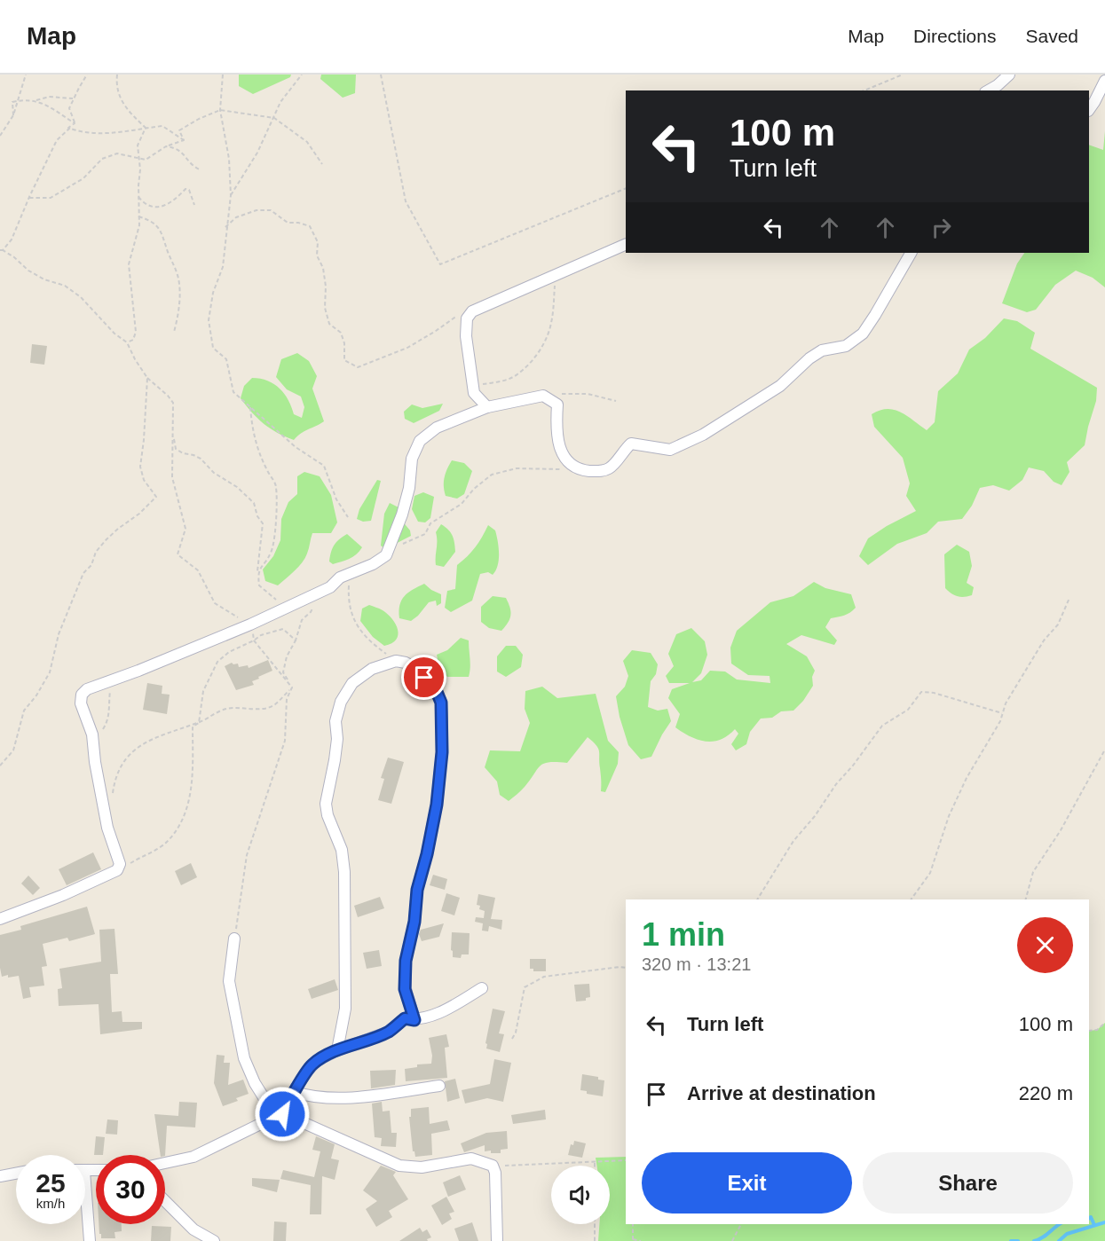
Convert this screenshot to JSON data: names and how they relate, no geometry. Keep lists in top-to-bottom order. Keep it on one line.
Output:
{"page":{"header":"Map","nav":["Map","Directions","Saved"],"turn":["100 m","Turn left"],"heading":["1 min","320 m · 13:21"],"list":[{"name":"Turn left","value":"100 m"},{"name":"Arrive at destination","value":"220 m"}],"buttons":["Exit","Share"],"speed":"25 km/h","limit":"30"}}
